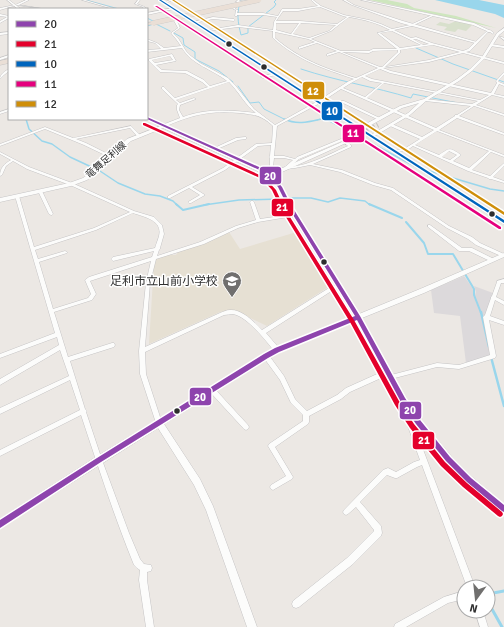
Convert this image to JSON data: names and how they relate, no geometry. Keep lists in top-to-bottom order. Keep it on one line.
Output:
{"streets":{"main road":["竜舞足利線"]},"places":{"school or university":["足利市立山前小学校"]},"lines":["transit line 10","transit line 12","transit line 11","transit line 20","transit line 21"],"legend":["20","21","10","11","12"],"north":"bottom"}
